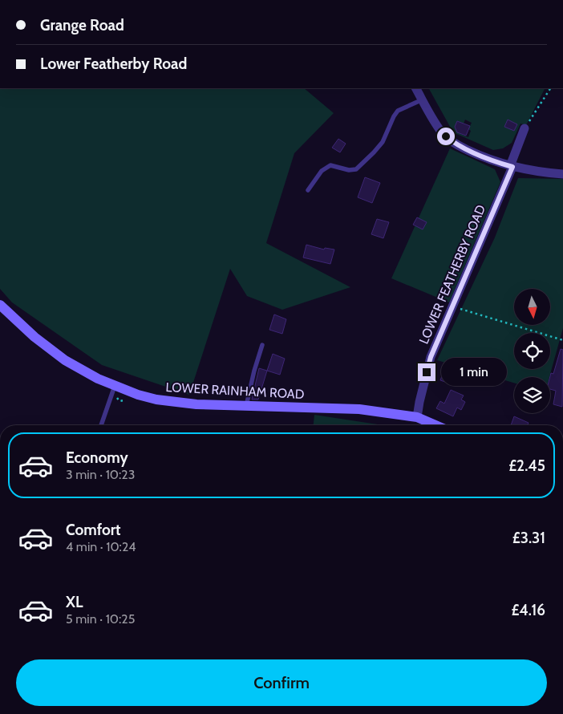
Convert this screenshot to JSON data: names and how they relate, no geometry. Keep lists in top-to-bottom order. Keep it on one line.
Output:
{"streets":{"main road":["LOWER RAINHAM ROAD"],"street":["LOWER FEATHERBY ROAD"]},"crossings":[["LOWER FEATHERBY ROAD","LOWER RAINHAM ROAD"]],"north":"bottom","page":{"banner":["Grange Road","Lower Featherby Road"],"bubble":"1 min","list":[{"name":"Economy","note":"3 min · 10:23","value":"£2.45"},{"name":"Comfort","note":"4 min · 10:24","value":"£3.31"},{"name":"XL","note":"5 min · 10:25","value":"£4.16"}],"buttons":"Confirm"}}
